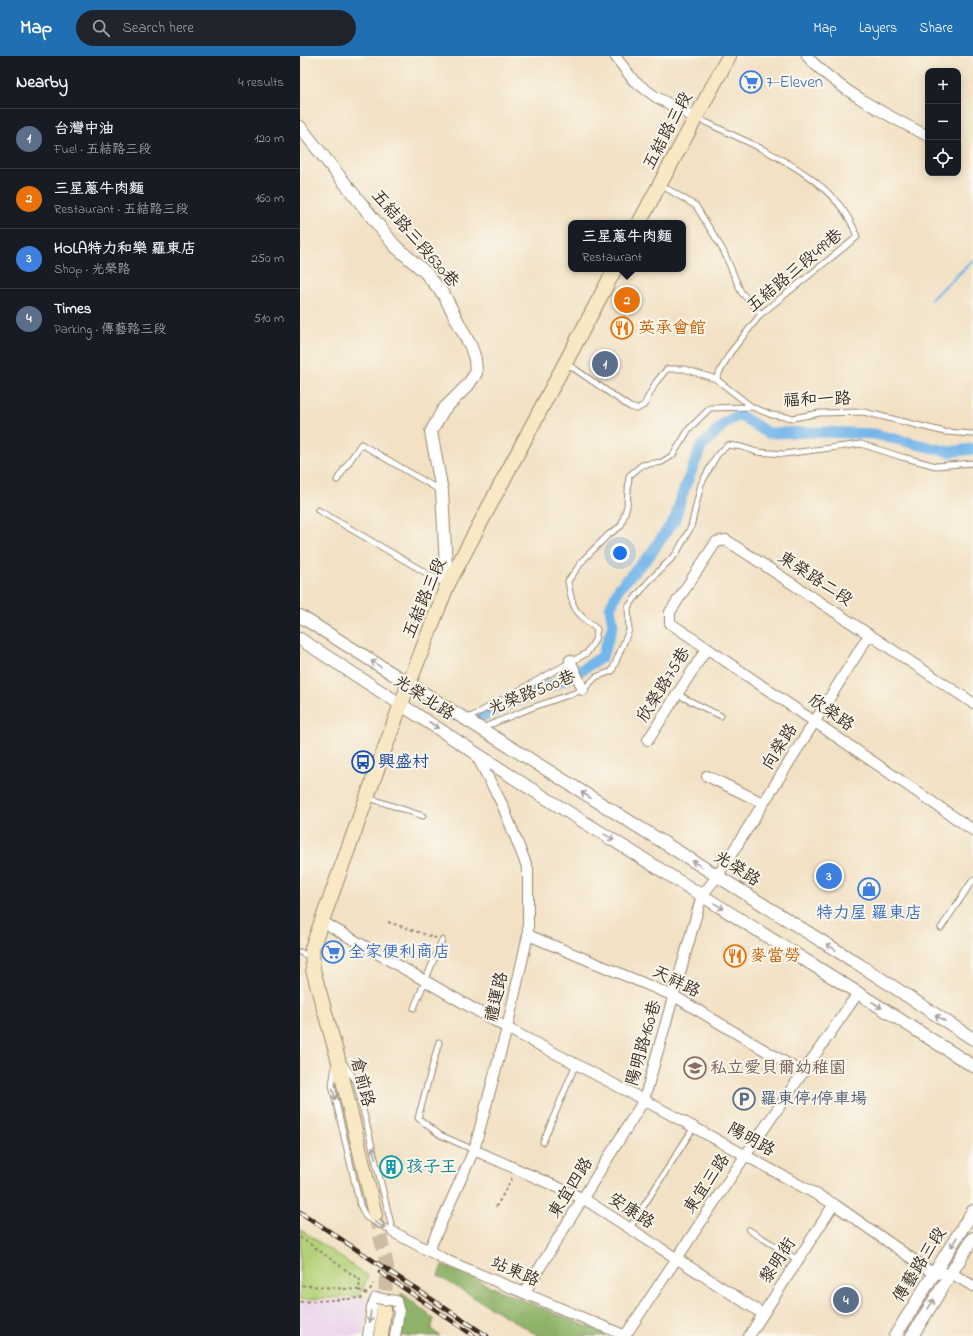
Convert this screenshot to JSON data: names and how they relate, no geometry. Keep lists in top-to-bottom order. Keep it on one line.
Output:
{"streets":{"main road":["五結路三段","倉前路"],"street":["五結路三段630巷","東榮路二段","欣榮路75巷","光榮北路","欣榮路","向榮路","光榮路","天祥路","禮運路","陽明路160巷","陽明路","東宜三路","東宜四路","安康路","黎明街","傳藝路三段","站東路"],"lane":["五結路三段499巷","福和一路","光榮路500巷"]},"crossings":[["五結路三段","五結路三段630巷"],["五結路三段","五結路三段499巷"],["五結路三段","福和一路"],["五結路三段","光榮北路"],["五結路三段","倉前路"],["五結路三段","陽明路"],["五結路三段499巷","福和一路"],["東榮路二段","欣榮路"],["東榮路二段","向榮路"],["欣榮路75巷","欣榮路"],["光榮路500巷","光榮北路"],["光榮路500巷","光榮路"],["光榮北路","向榮路"],["光榮北路","光榮路"],["光榮北路","禮運路"],["光榮北路","陽明路160巷"],["欣榮路","向榮路"],["向榮路","光榮路"],["向榮路","陽明路160巷"],["天祥路","禮運路"],["天祥路","陽明路160巷"],["天祥路","東宜三路"],["禮運路","陽明路"],["禮運路","安康路"],["禮運路","站東路"],["陽明路160巷","陽明路"],["陽明路160巷","東宜四路"],["陽明路","東宜三路"],["陽明路","東宜四路"],["陽明路","黎明街"],["陽明路","傳藝路三段"],["東宜三路","安康路"],["東宜三路","站東路"],["東宜四路","安康路"],["東宜四路","站東路"],["安康路","黎明街"]],"places":{"supermarket":["7-Eleven","全家便利商店"],"restaurant":["英承會館","麥當勞"],"bus stop":["興盛村"],"shop":["特力屋 羅東店"],"school or university":["私立愛貝爾幼稚園"],"parking":["羅東停1停車場"],"building":["孩子王"]},"page":{"header":"Map","search":"Search here","nav":["Map","Layers","Share"],"heading":["Nearby","4 results"],"map_buttons":["+","−"],"list":[{"mark":"1","name":"台灣中油","note":"Fuel · 五結路三段","value":"120 m"},{"mark":"2","name":"三星蔥牛肉麵","note":"Restaurant · 五結路三段","value":"160 m"},{"mark":"3","name":"HOLA特力和樂 羅東店","note":"Shop · 光榮路","value":"250 m"},{"mark":"4","name":"Times","note":"Parking · 傳藝路三段","value":"510 m"}],"popup":["三星蔥牛肉麵","Restaurant"],"pins":["2","1","3","4"]}}
